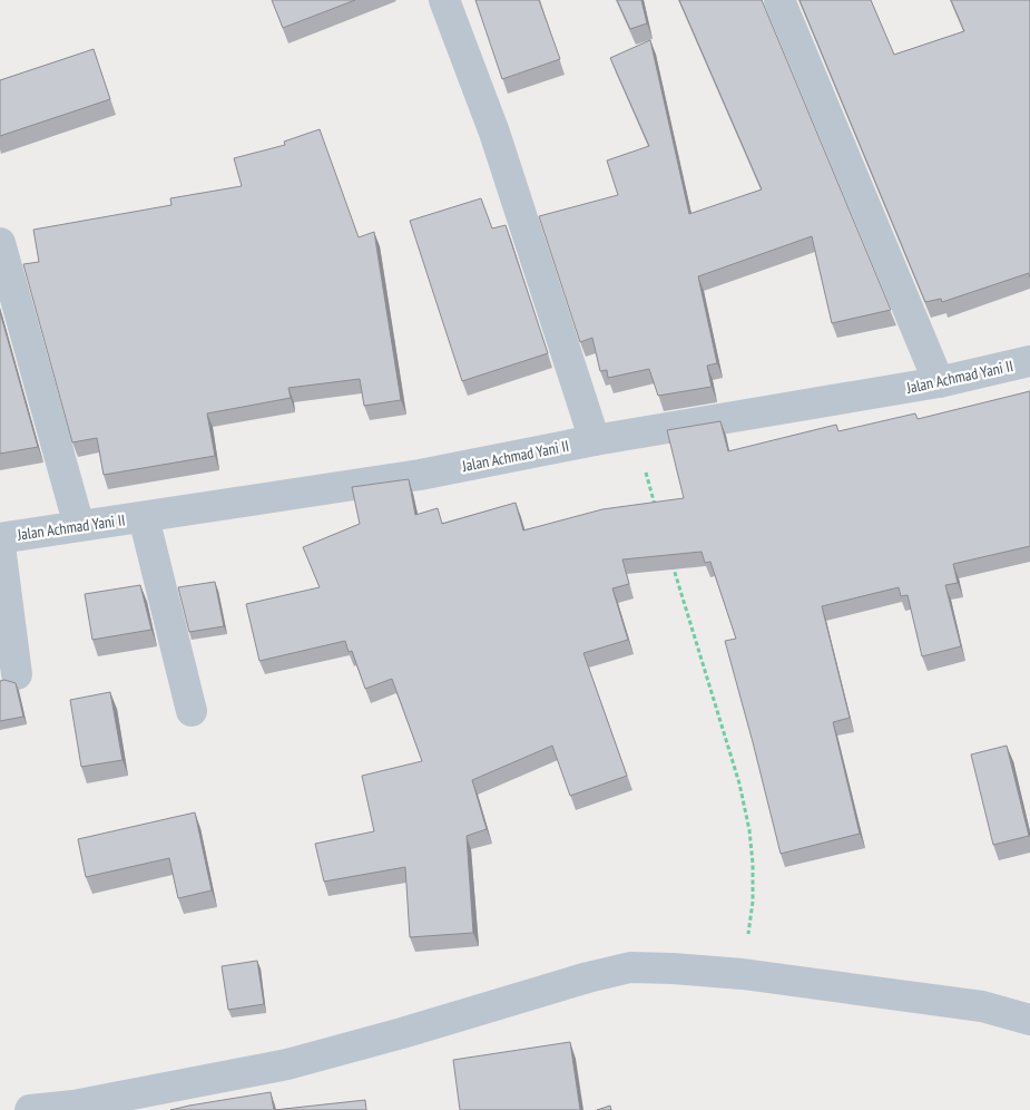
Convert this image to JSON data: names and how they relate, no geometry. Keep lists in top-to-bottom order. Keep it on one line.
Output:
{"streets":{"street":["Jalan Achmad Yani II"]}}
